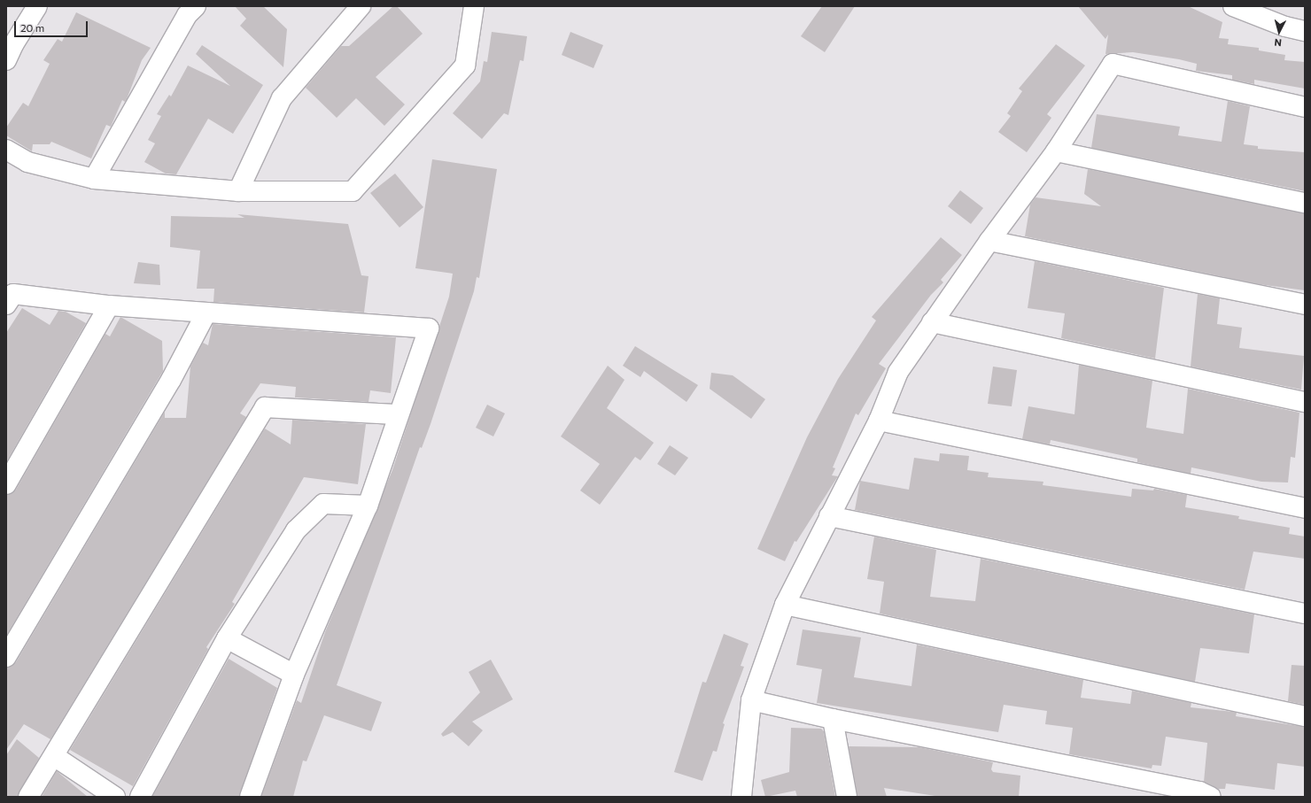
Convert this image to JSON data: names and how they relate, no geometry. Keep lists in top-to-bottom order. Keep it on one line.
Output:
{"scale_bar":"20 m","north":"bottom"}
